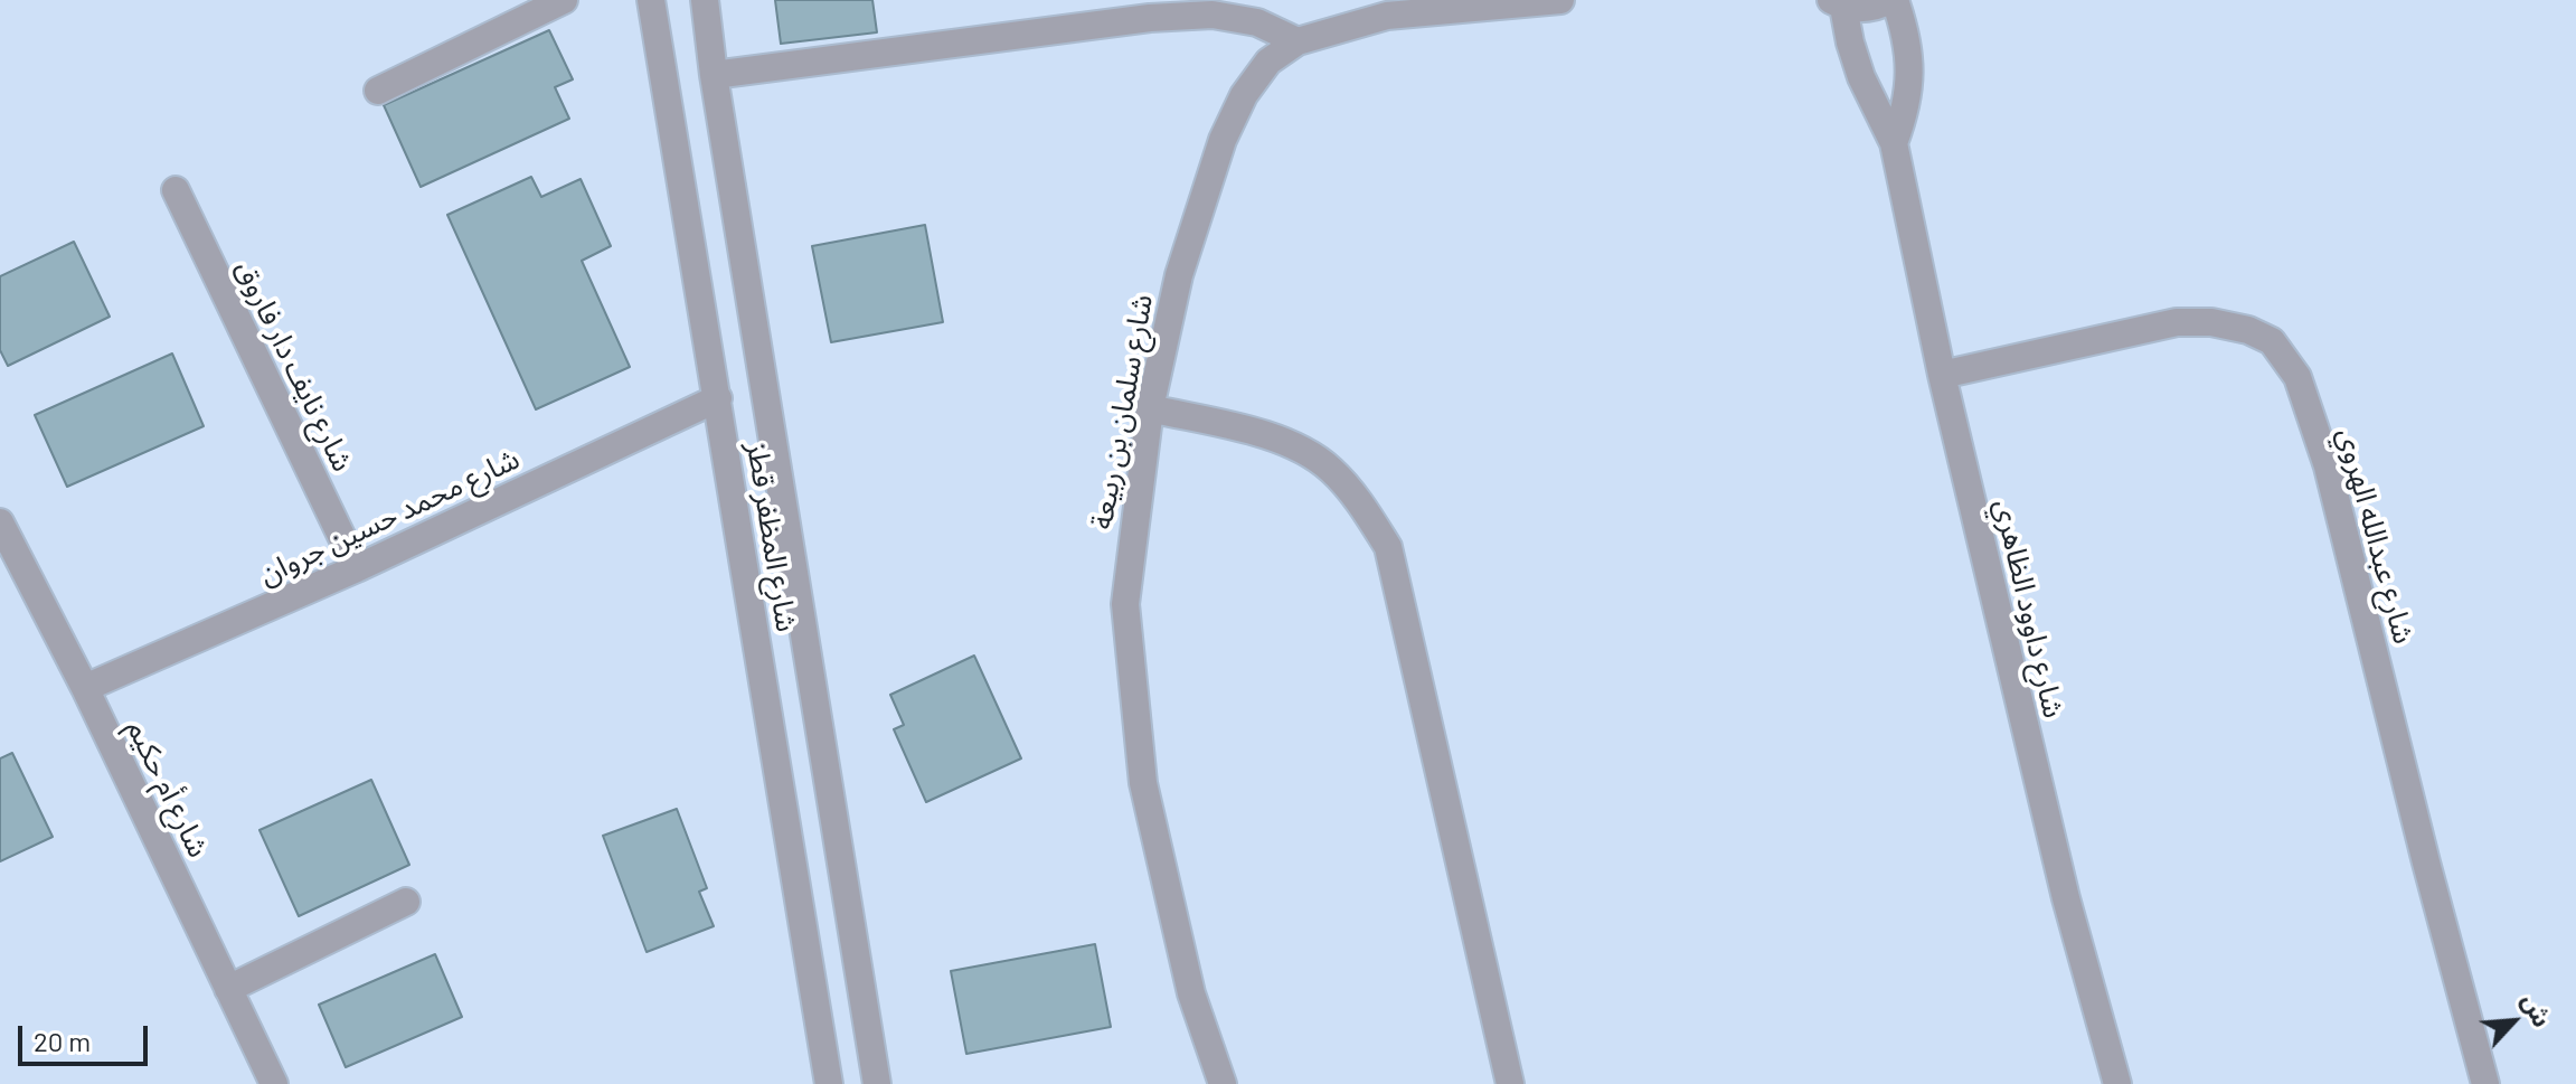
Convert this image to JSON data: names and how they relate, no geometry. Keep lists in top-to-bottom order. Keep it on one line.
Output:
{"streets":{"street":["شارع نايف دار فاروق","شارع سلمان بن ربيعة","شارع محمد حسين جروان","شارع عبدالله الهروي","شارع المظفر قطز","شارع داوود الظاهري","شارع أم حكيم"]},"crossings":[["شارع نايف دار فاروق","شارع محمد حسين جروان"],["شارع محمد حسين جروان","شارع المظفر قطز"],["شارع محمد حسين جروان","شارع أم حكيم"],["شارع عبدالله الهروي","شارع داوود الظاهري"]],"scale_bar":"20 m","north":"top right"}
